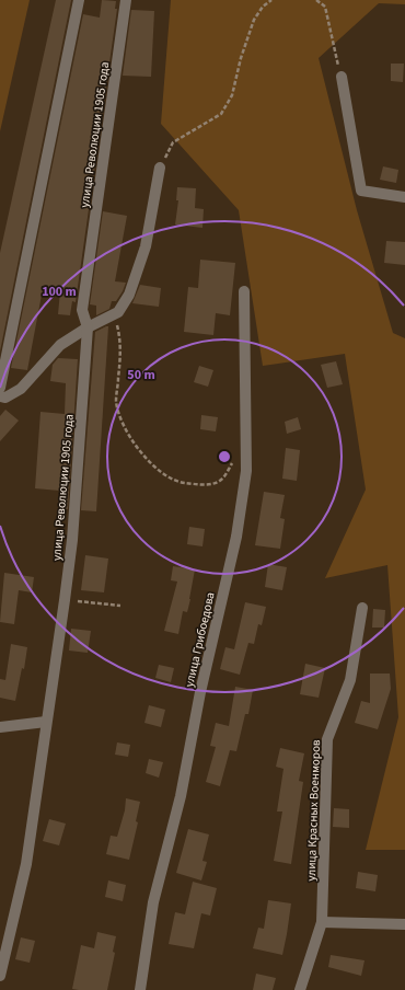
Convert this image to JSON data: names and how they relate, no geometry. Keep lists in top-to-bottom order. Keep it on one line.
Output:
{"streets":{"street":["улица Революции 1905 года","улица Грибоедова","улица Красных Военморов"]},"rings":["100 m","50 m"]}
